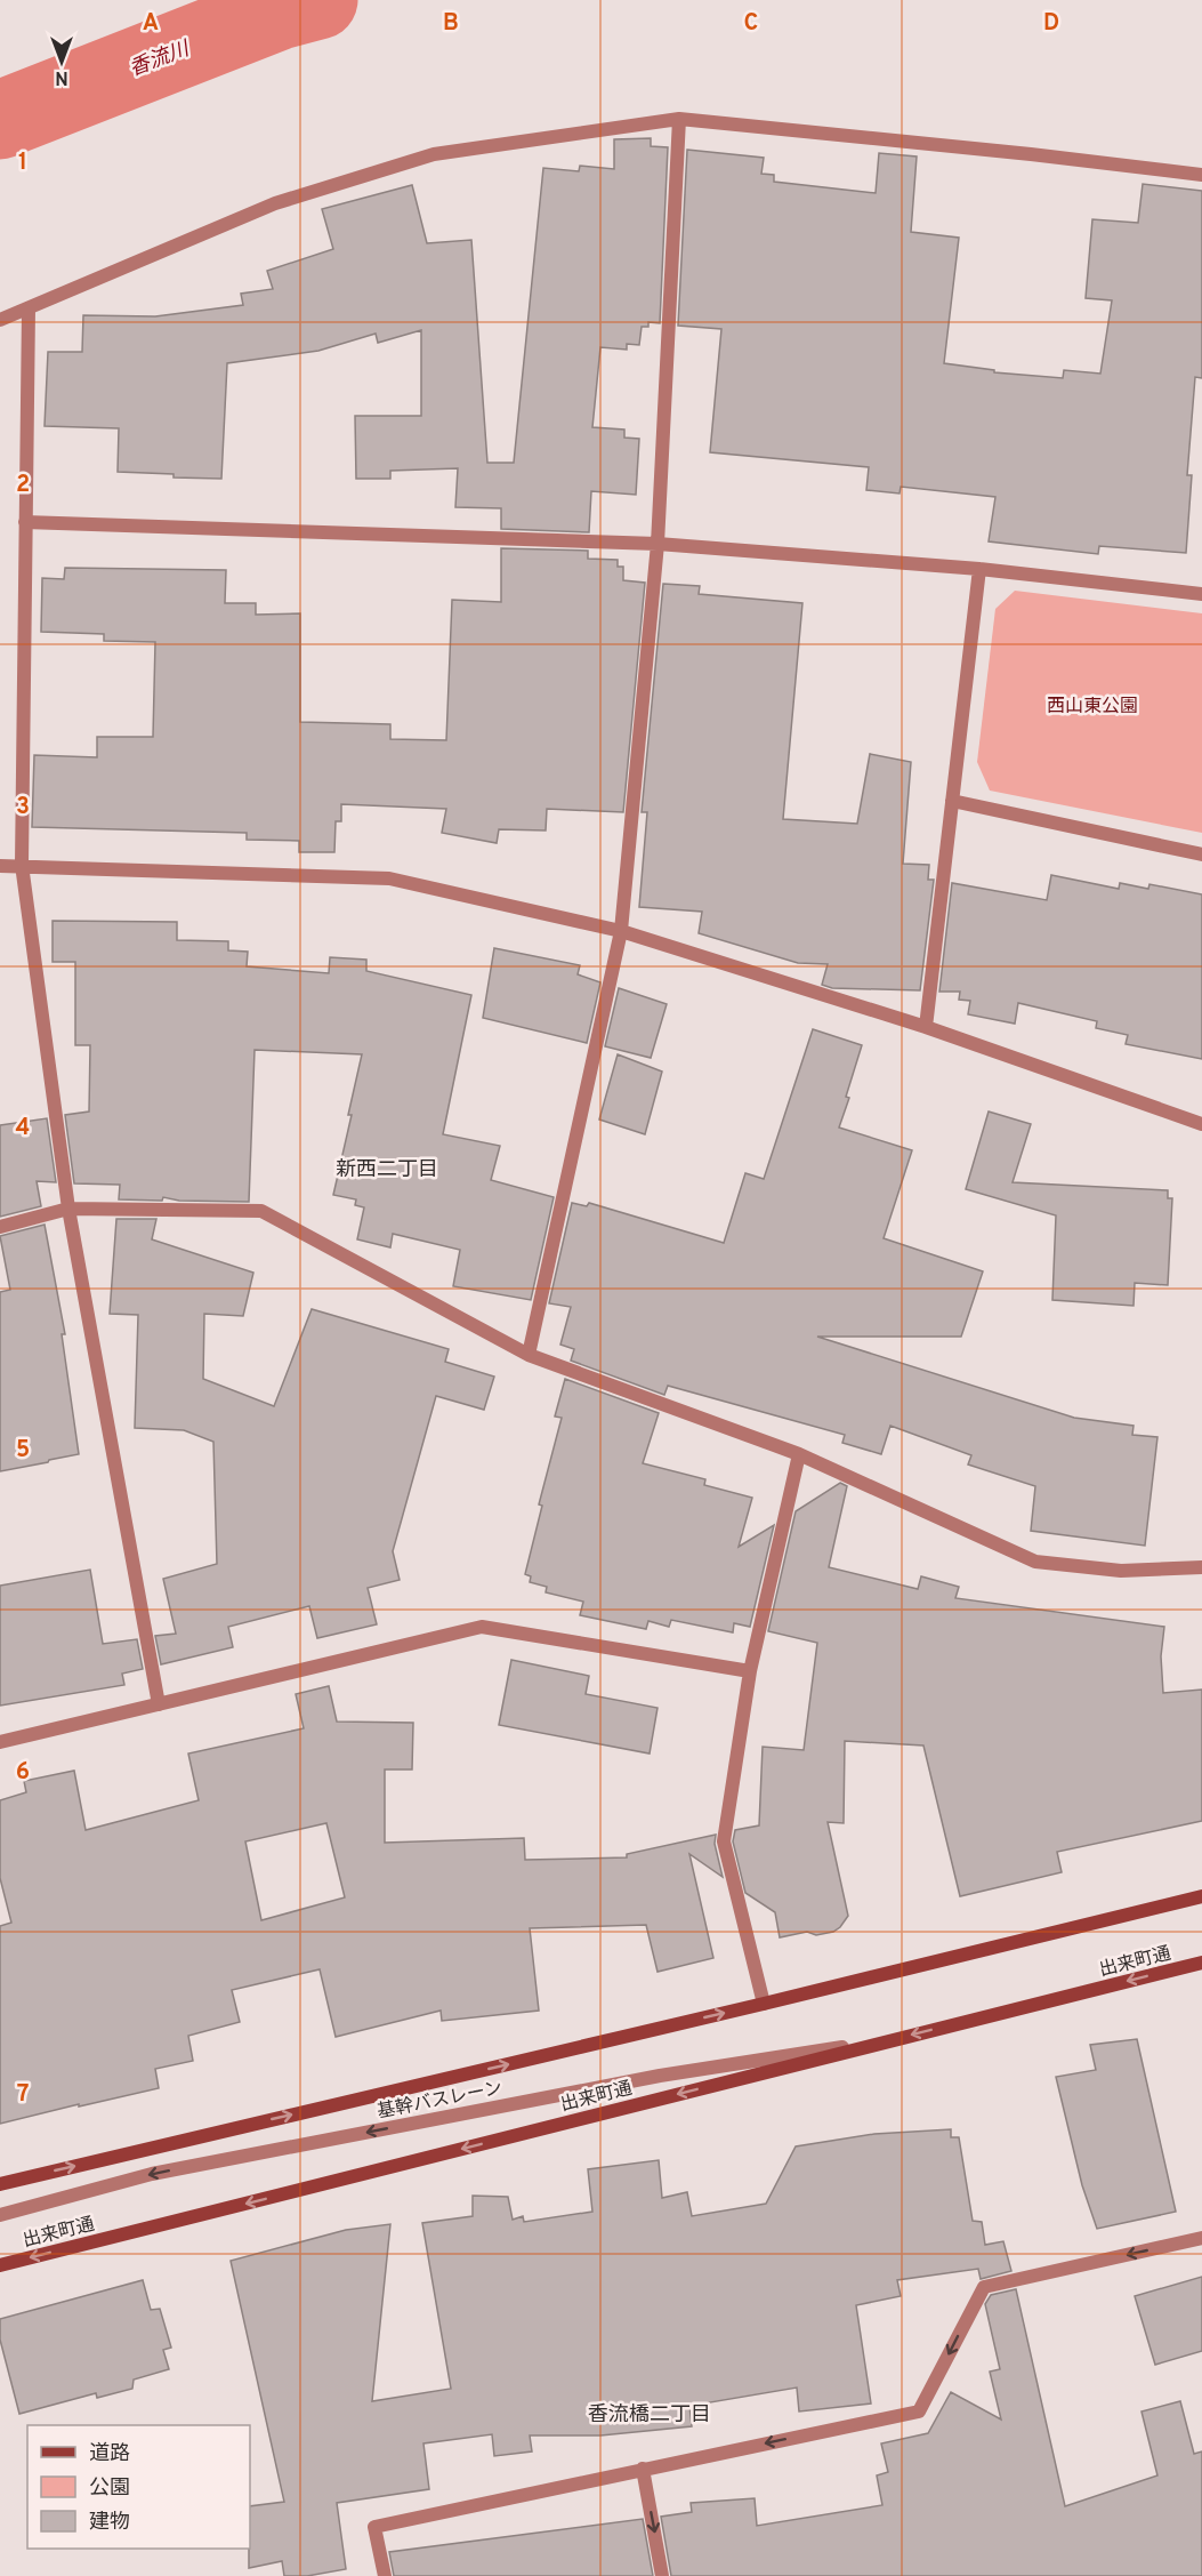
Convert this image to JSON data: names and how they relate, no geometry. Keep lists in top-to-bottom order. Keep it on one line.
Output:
{"streets":{"main road":["出来町通"],"street":["基幹バスレーン"]},"crossings":[["出来町通","基幹バスレーン"]],"one_way":["基幹バスレーン"],"districts":["新西二丁目","香流橋二丁目"],"water":["香流川"],"parks":["西山東公園"],"legend":["道路","公園","建物"],"north":"bottom","grid":{"columns":["A","B","C","D"],"rows":["1","2","3","4","5","6","7"]}}
